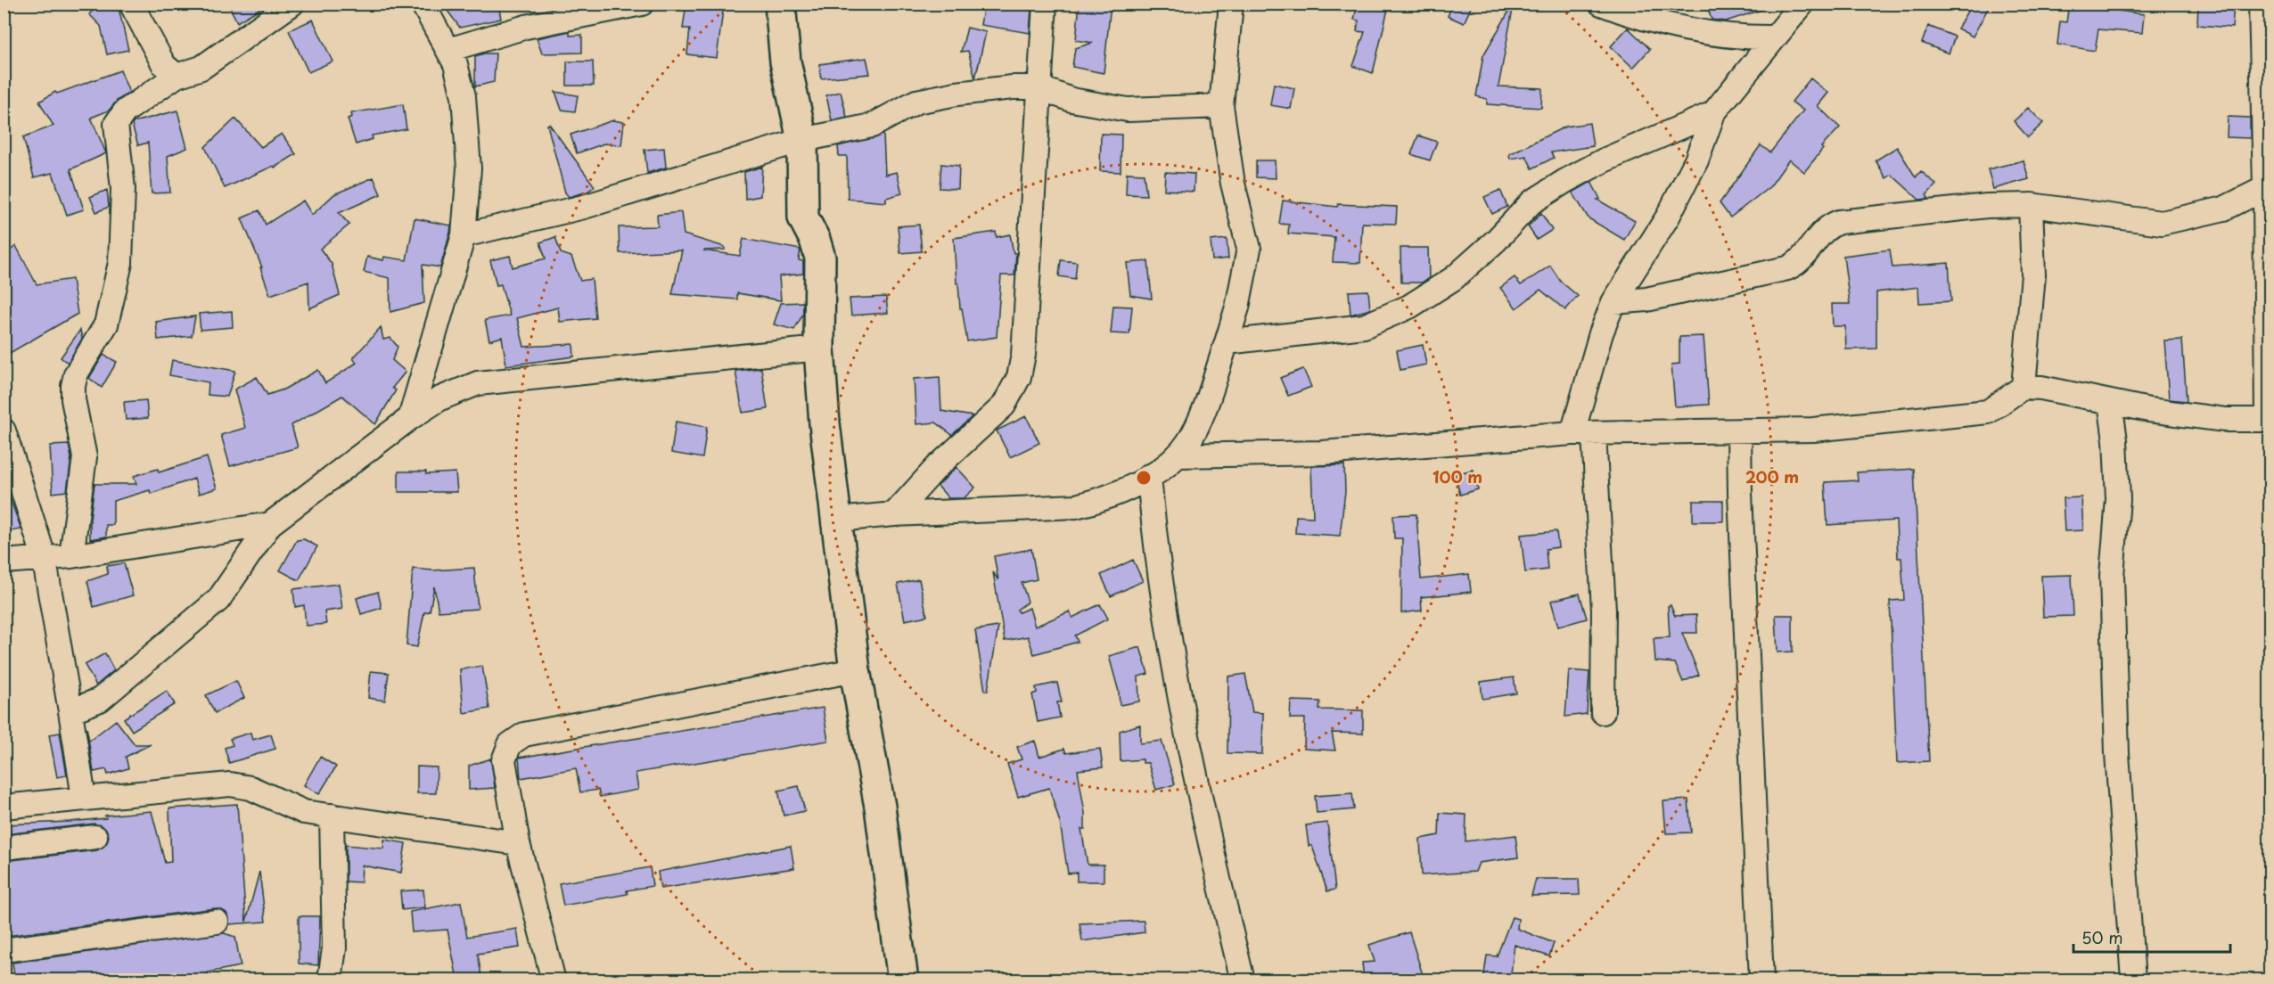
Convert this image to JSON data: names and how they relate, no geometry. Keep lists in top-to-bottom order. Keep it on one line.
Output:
{"scale_bar":"50 m","rings":["100 m","200 m"]}
